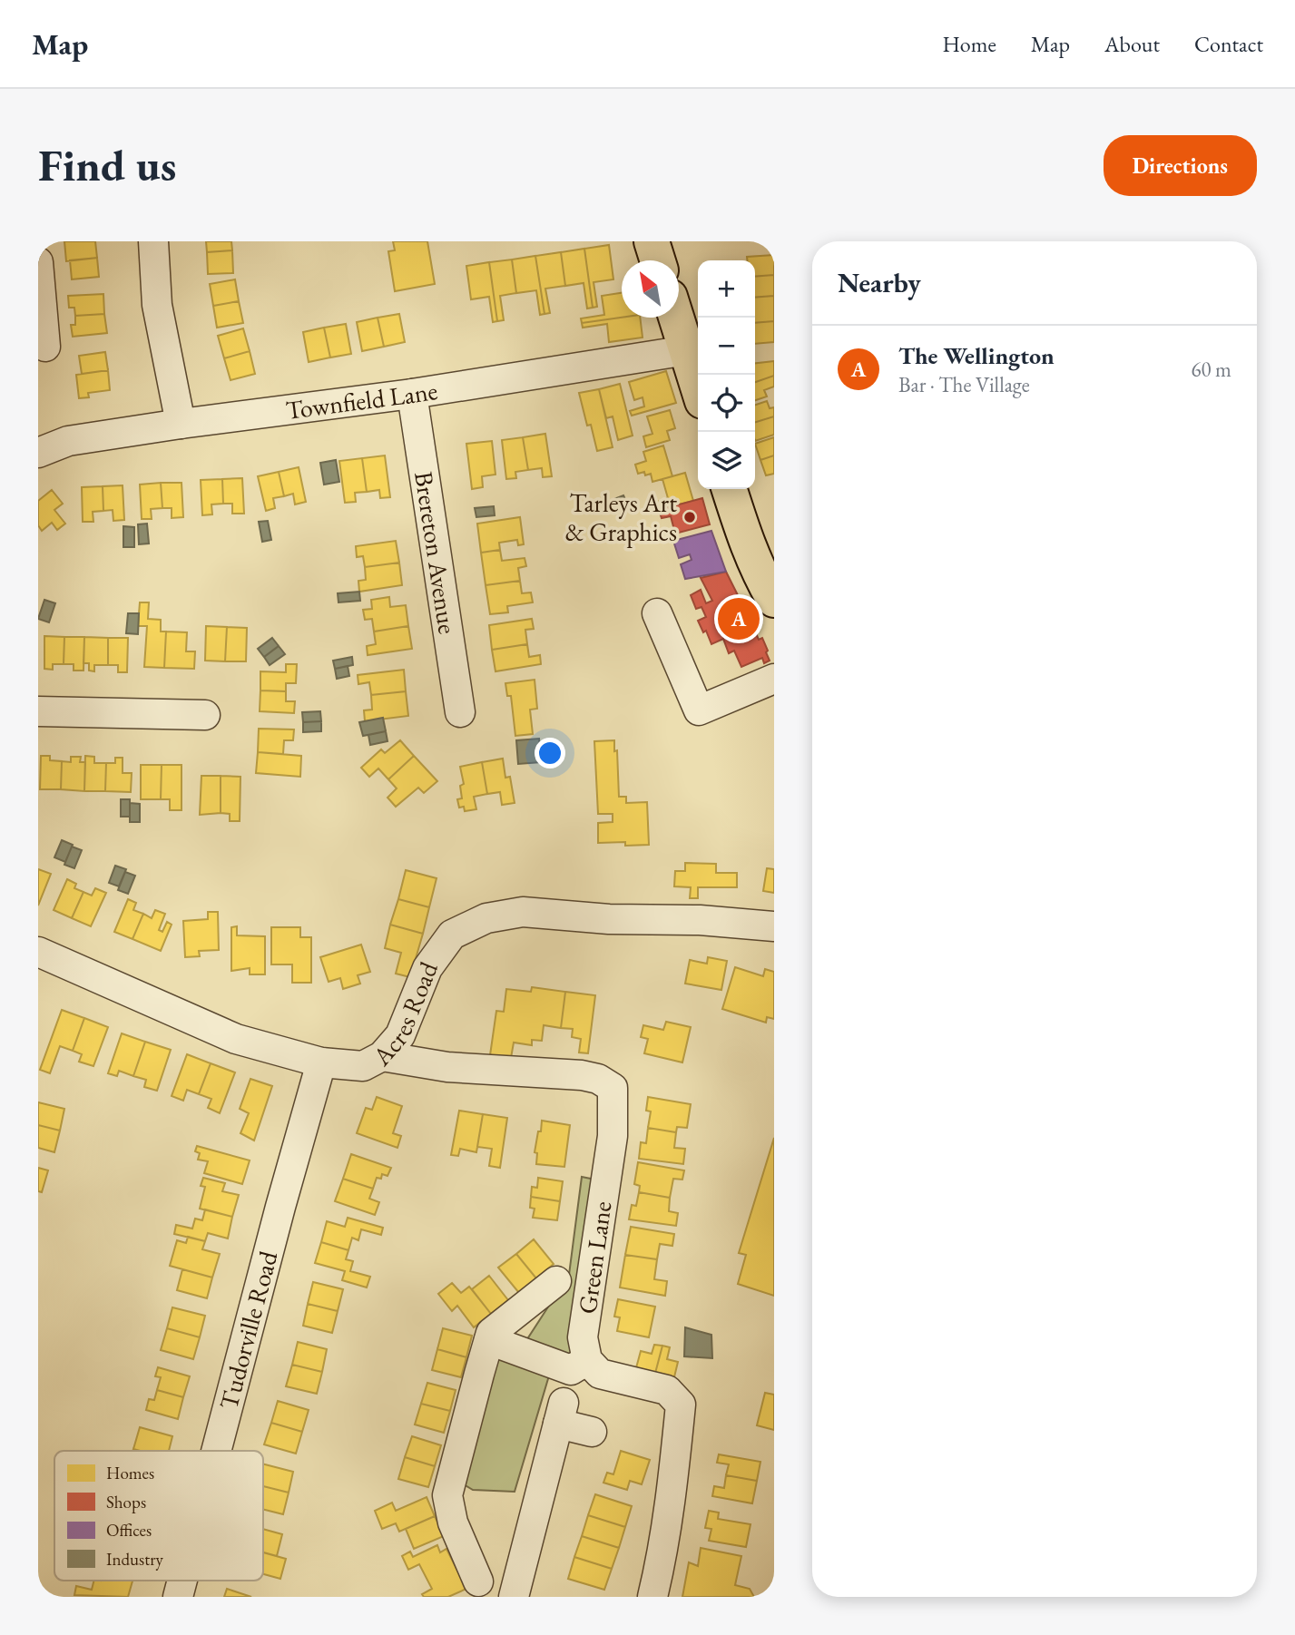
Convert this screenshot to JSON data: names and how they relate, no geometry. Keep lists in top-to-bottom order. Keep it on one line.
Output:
{"streets":{"street":["Townfield Lane","Brereton Avenue","Acres Road","Green Lane","Tudorville Road"]},"crossings":[["Townfield Lane","Brereton Avenue"],["Acres Road","Green Lane"],["Acres Road","Tudorville Road"]],"places":["Tarleys Art & Graphics"],"legend":["Homes","Shops","Offices","Industry"],"north":"top left","page":{"header":"Map","nav":["Home","Map","About","Contact"],"buttons":"Directions","title":"Find us","heading":"Nearby","map_buttons":["+","−"],"list":[{"mark":"A","name":"The Wellington","note":"Bar · The Village","value":"60 m"}],"pins":"A"}}
